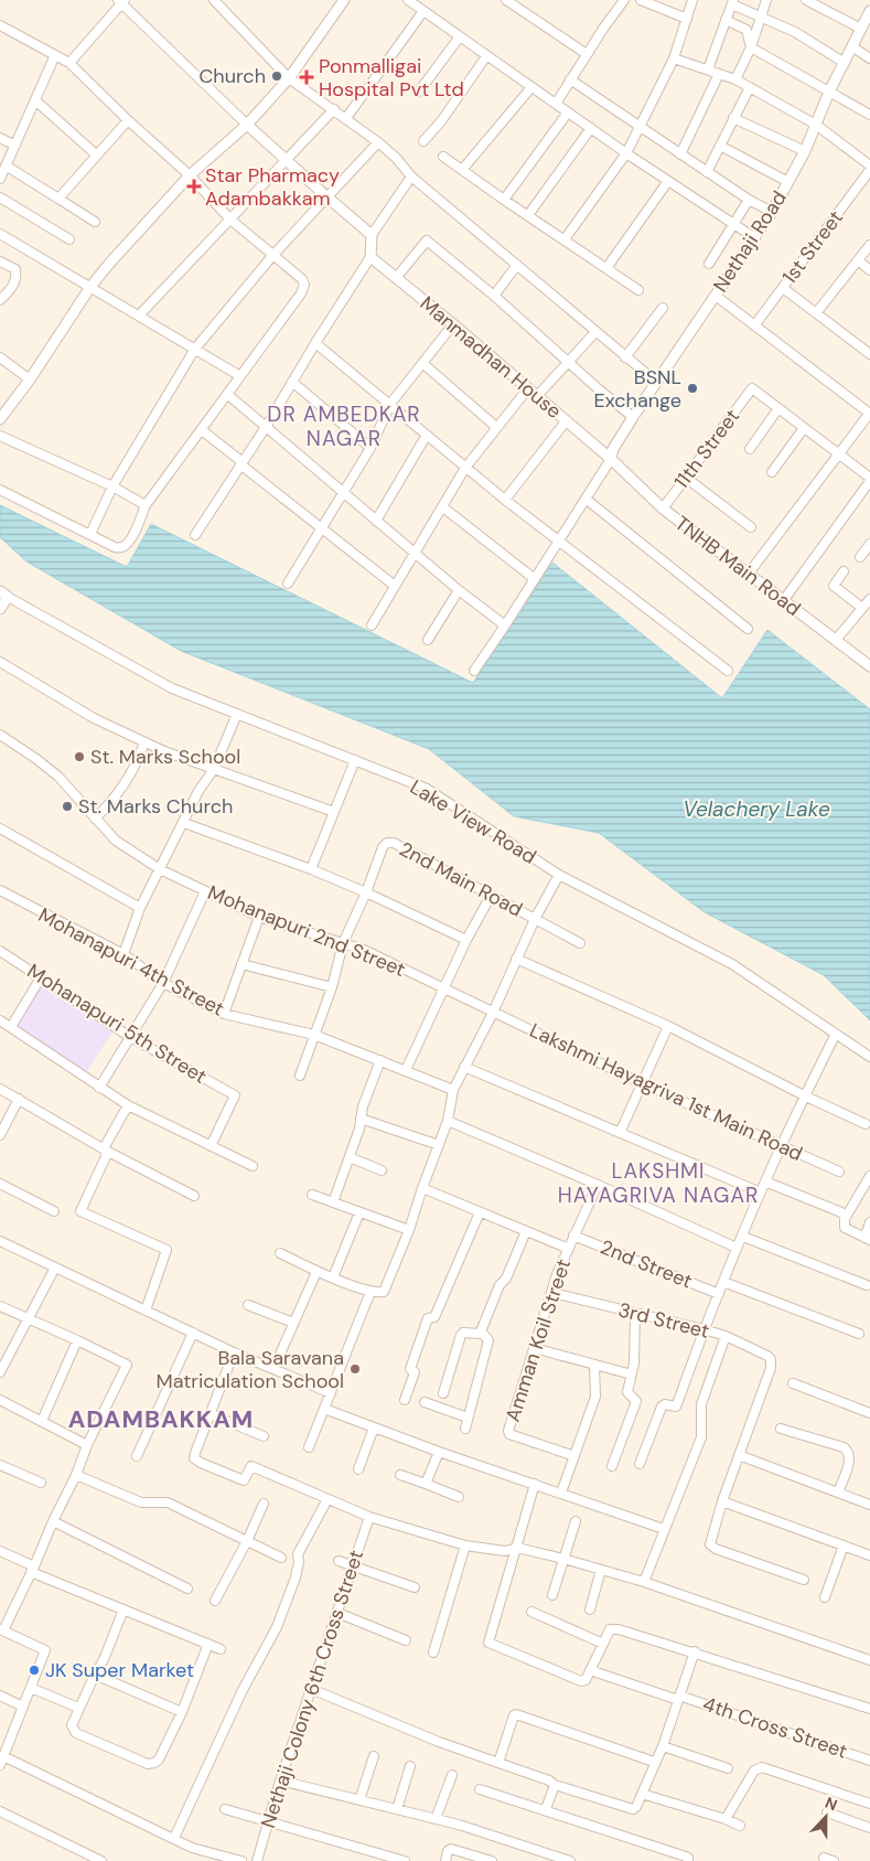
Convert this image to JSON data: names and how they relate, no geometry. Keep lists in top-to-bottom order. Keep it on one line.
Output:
{"streets":{"street":["Nethaji Road","1st Street","Manmadhan House","11th Street","TNHB Main Road","Lake View Road","2nd Main Road","Mohanapuri 2nd Street","Mohanapuri 4th Street","Mohanapuri 5th Street","Lakshmi Hayagriva 1st Main Road","2nd Street","3rd Street","Amman Koil Street","Nethaji Colony 6th Cross Street","4th Cross Street"]},"crossings":[["Nethaji Road","Manmadhan House"],["Nethaji Road","TNHB Main Road"],["Manmadhan House","TNHB Main Road"],["11th Street","TNHB Main Road"],["Mohanapuri 2nd Street","Lakshmi Hayagriva 1st Main Road"],["2nd Street","Amman Koil Street"],["3rd Street","Amman Koil Street"]],"districts":["DR AMBEDKAR NAGAR","LAKSHMI HAYAGRIVA NAGAR","ADAMBAKKAM"],"water":["Velachery Lake"],"places":{"other":["Church","BSNL Exchange","St. Marks School","St. Marks Church","Bala Saravana Matriculation School","JK Super Market"],"health":["Ponmalligai Hospital Pvt Ltd","Star Pharmacy Adambakkam"]},"north":"top"}
